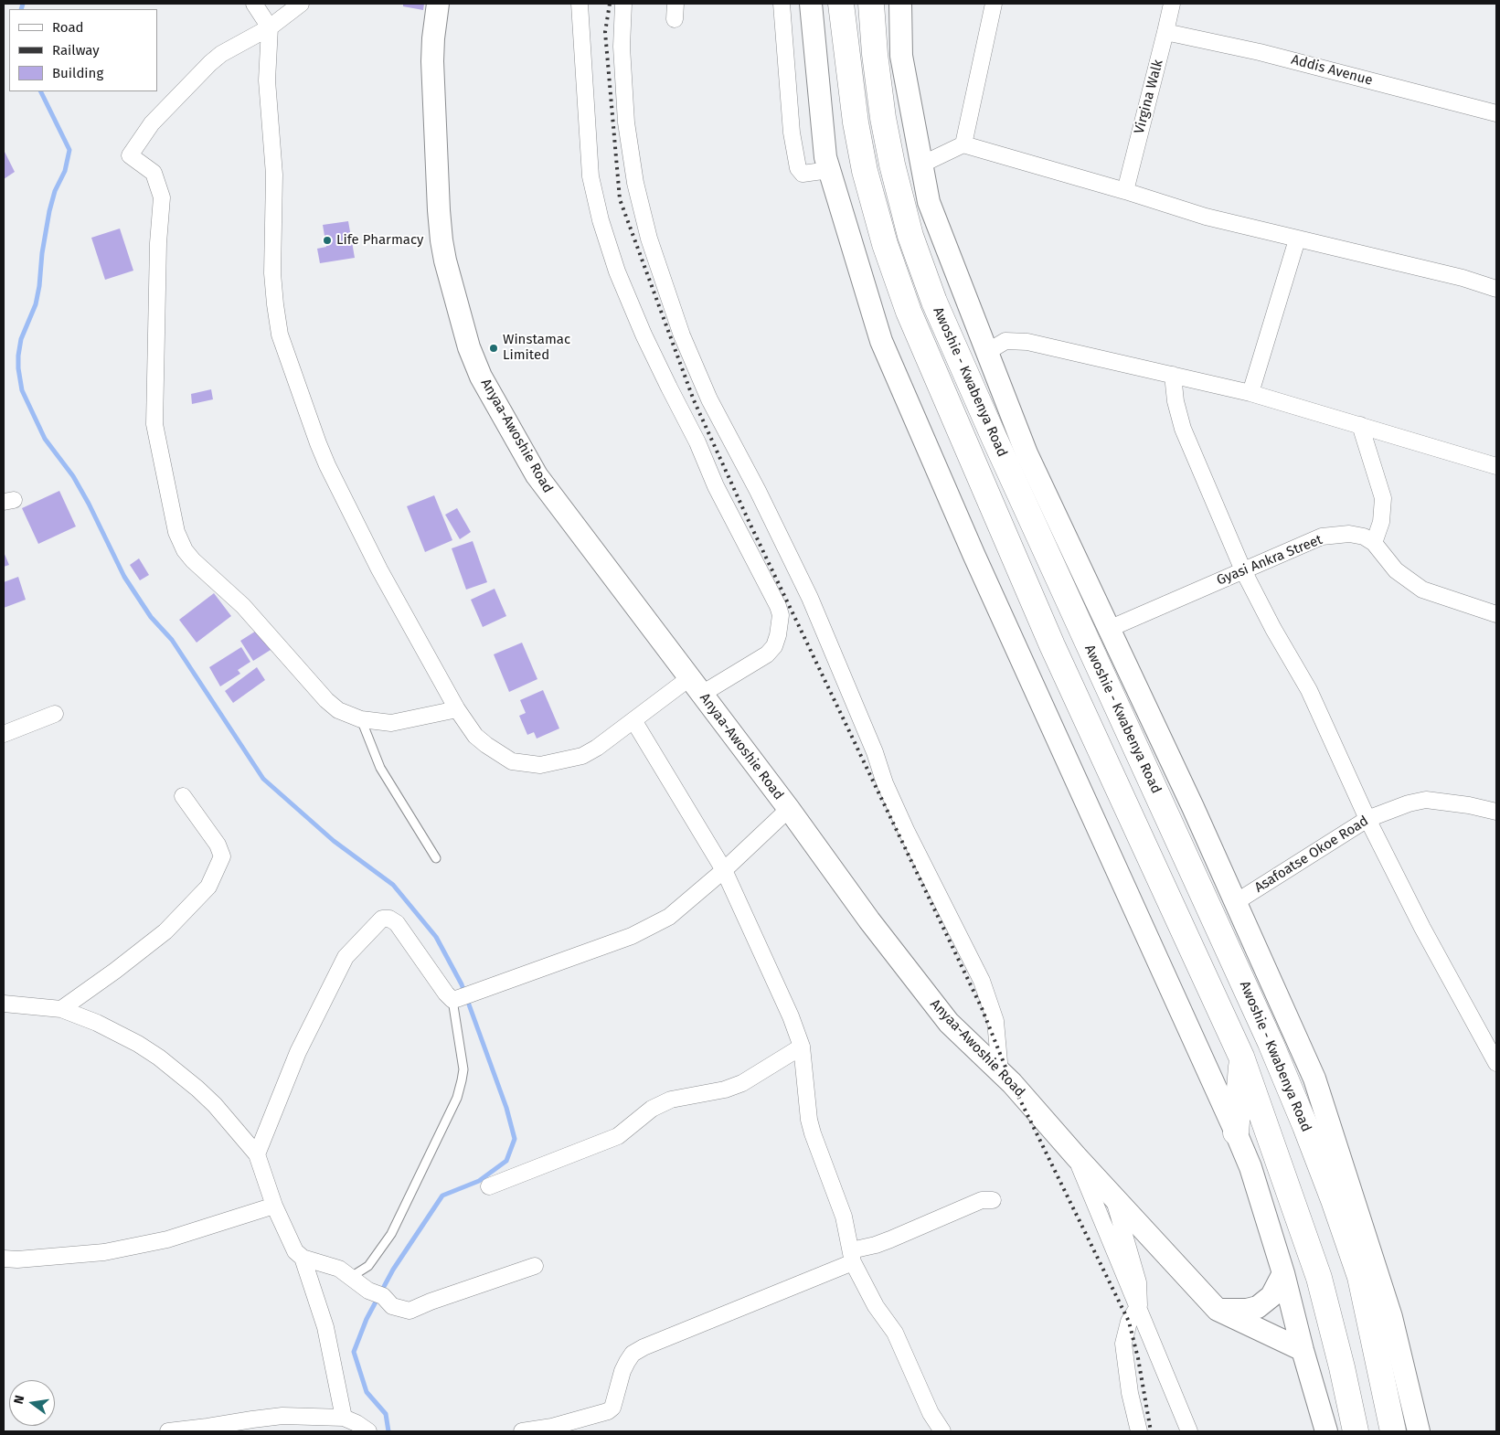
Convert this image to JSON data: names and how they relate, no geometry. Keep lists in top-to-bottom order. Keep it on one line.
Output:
{"streets":{"main road":["Awoshie - Kwabenya Road"],"street":["Addis Avenue","Virgina Walk","Anyaa-Awoshie Road","Gyasi Ankra Street","Asafoatse Okoe Road"]},"crossings":[["Addis Avenue","Virgina Walk"]],"places":["Life Pharmacy","Winstamac Limited"],"legend":["Road","Railway","Building"],"north":"left"}
